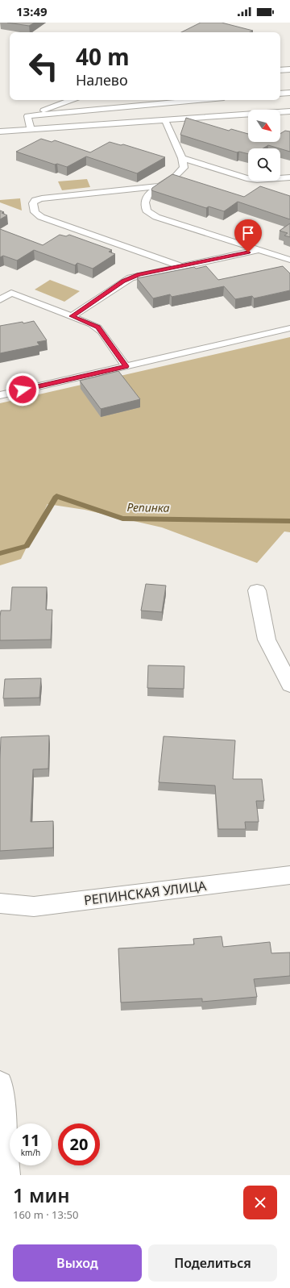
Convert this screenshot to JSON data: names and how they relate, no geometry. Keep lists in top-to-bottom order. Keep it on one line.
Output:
{"streets":{"street":["РЕПИНСКАЯ УЛИЦА"]},"water":["Репинка"],"north":"bottom right","page":{"status":"13:49","turn":["40 m","Налево"],"speed":"11 km/h","limit":"20","heading":["1 мин","160 m · 13:50"],"buttons":["Выход","Поделиться"]}}
